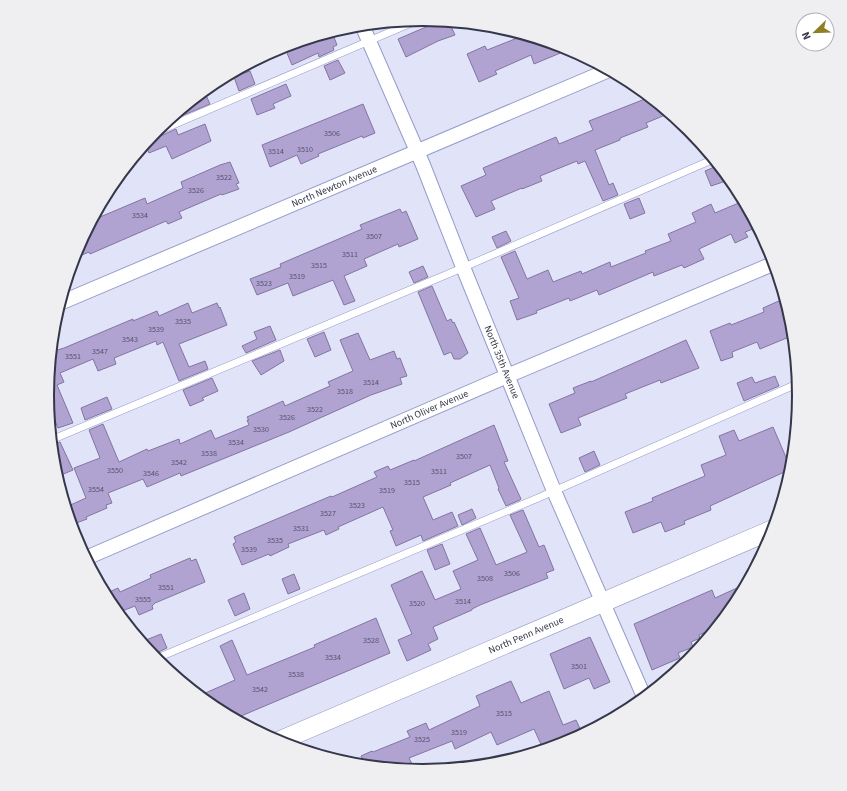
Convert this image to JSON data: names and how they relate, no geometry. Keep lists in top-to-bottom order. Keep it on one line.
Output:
{"streets":{"main road":["North Penn Avenue"],"street":["North Newton Avenue","North 35th Avenue","North Oliver Avenue"]},"crossings":[["North Newton Avenue","North 35th Avenue"],["North 35th Avenue","North Oliver Avenue"],["North 35th Avenue","North Penn Avenue"]],"house_numbers":["3506","3510","3514","3522","3526","3534","3507","3511","3515","3519","3523","3535","3539","3543","3547","3551","3514","3518","3522","3526","3530","3534","3538","3507","3542","3550","3511","3546","3515","3554","3519","3523","3527","3531","3535","3539","3506","3508","3551","3555","3514","3520","3528","3534","3501","3538","3542","3515","3519","3525"],"north":"bottom left"}
